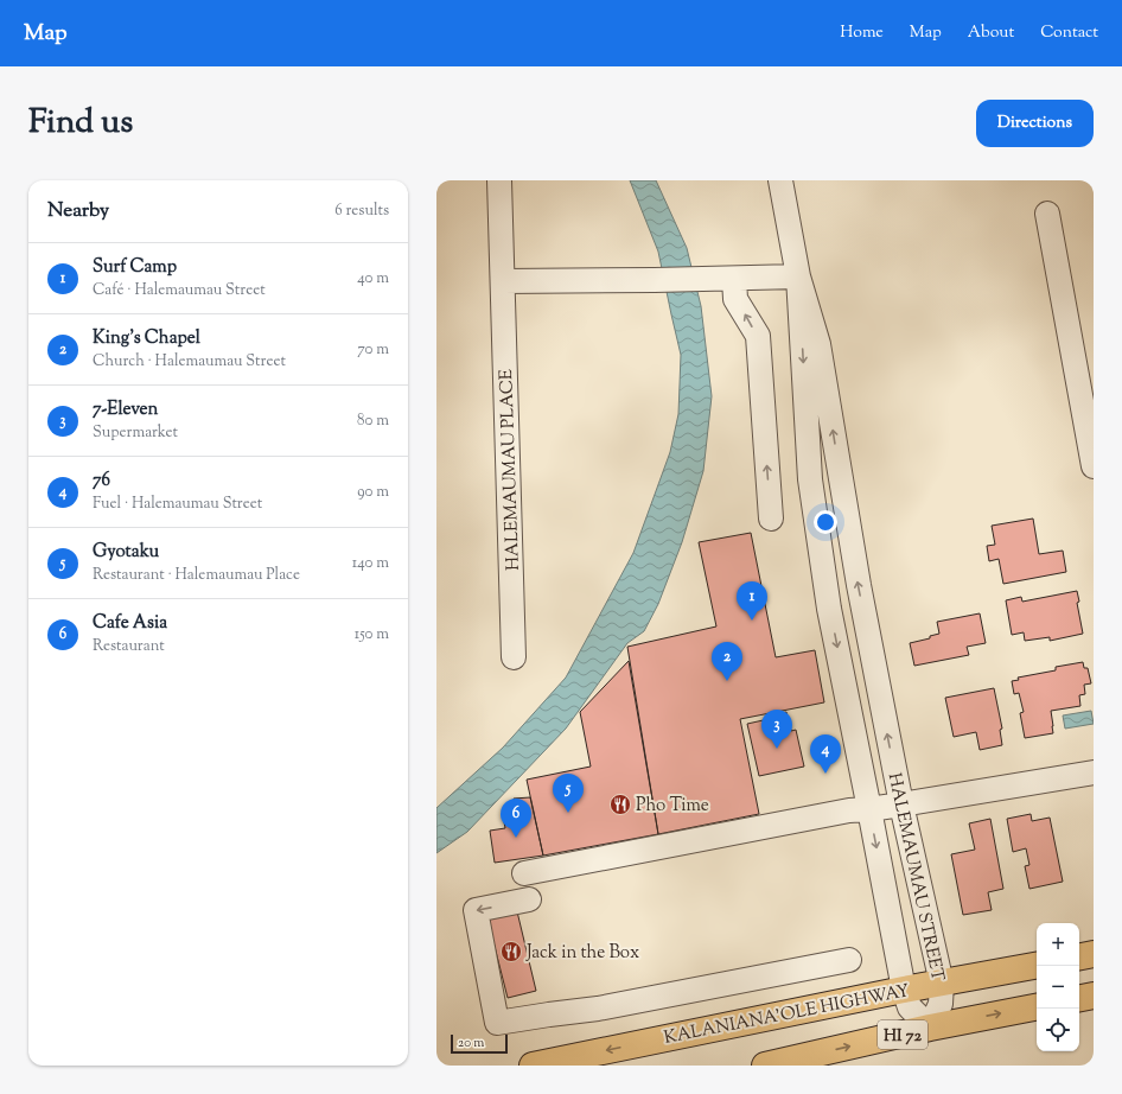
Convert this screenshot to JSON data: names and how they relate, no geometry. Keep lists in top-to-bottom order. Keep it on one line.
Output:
{"streets":{"highway":["KALANIANA’OLE HIGHWAY","HI 72"],"street":["HALEMAUMAU PLACE","HALEMAUMAU STREET"]},"crossings":[["HALEMAUMAU STREET","KALANIANA’OLE HIGHWAY"],["HALEMAUMAU STREET","HI 72"]],"places":{"restaurant":["Pho Time","Jack in the Box"]},"scale_bar":"20 m","page":{"header":"Map","nav":["Home","Map","About","Contact"],"title":"Find us","buttons":"Directions","heading":["Nearby","6 results"],"list":[{"mark":"1","name":"Surf Camp","note":"Café · Halemaumau Street","value":"40 m"},{"mark":"2","name":"King’s Chapel","note":"Church · Halemaumau Street","value":"70 m"},{"mark":"3","name":"7-Eleven","note":"Supermarket","value":"80 m"},{"mark":"4","name":"76","note":"Fuel · Halemaumau Street","value":"90 m"},{"mark":"5","name":"Gyotaku","note":"Restaurant · Halemaumau Place","value":"140 m"},{"mark":"6","name":"Cafe Asia","note":"Restaurant","value":"150 m"}],"pins":["1","2","3","4","5","6"],"map_buttons":["+","−"],"scale":"20 m"}}
